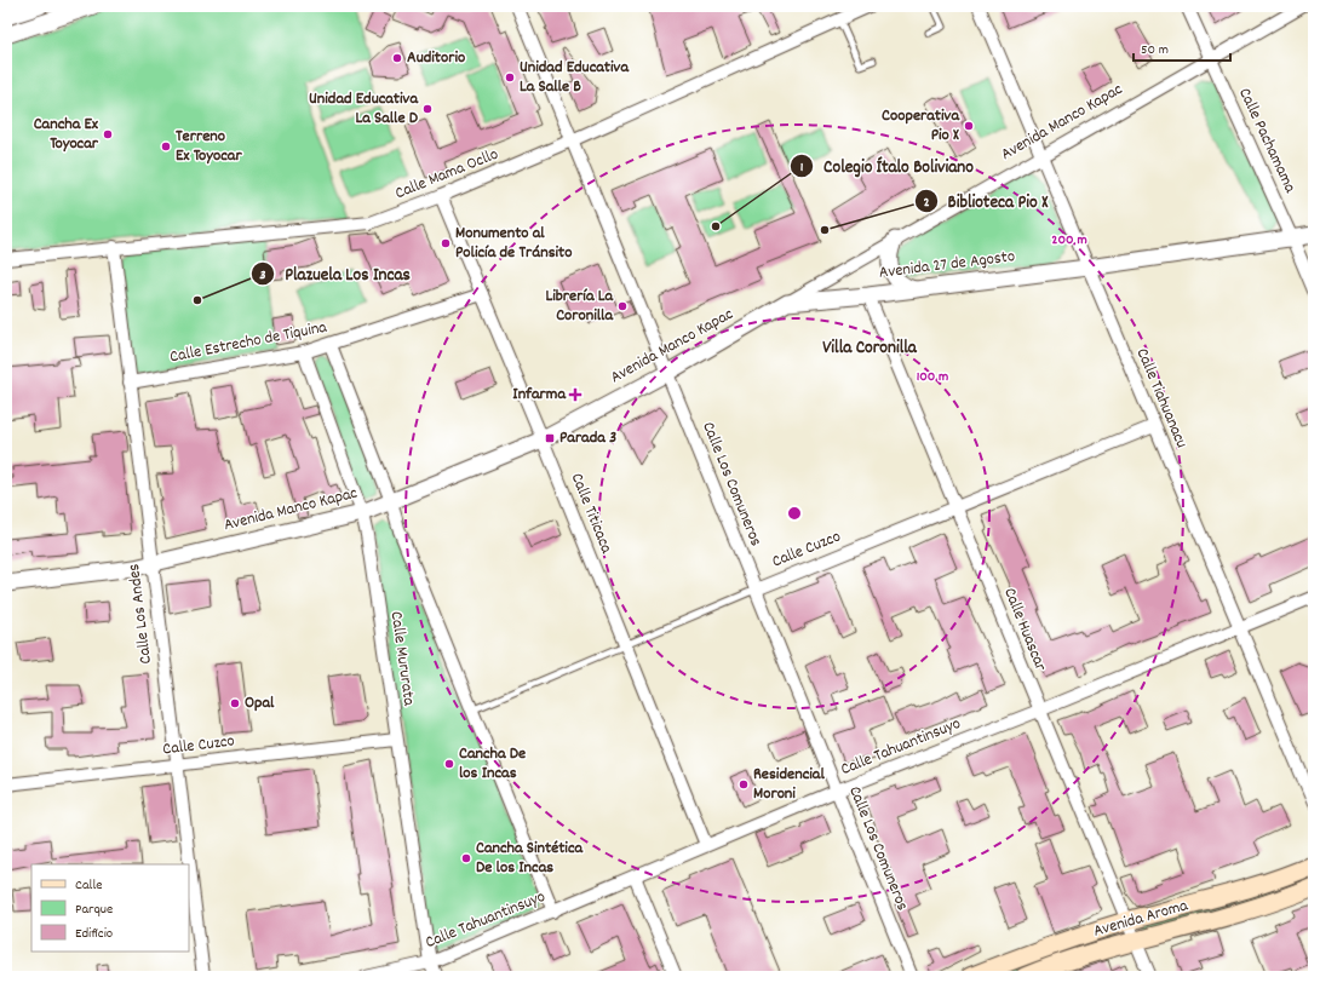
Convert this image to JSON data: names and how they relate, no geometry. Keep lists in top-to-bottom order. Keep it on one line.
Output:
{"streets":{"main road":["Avenida Aroma"],"street":["Avenida Manco Kapac","Calle Pachamama","Calle Mama Ocllo","Avenida 27 de Agosto","Calle Estrecho de Tiquina","Calle Tiahuanacu","Calle Los Comuneros","Calle Titicaca","Calle Cuzco","Calle Los Andes","Calle Huascar","Calle Mururata","Calle Tahuantinsuyo"]},"crossings":[["Avenida Manco Kapac","Calle Pachamama"],["Avenida Manco Kapac","Avenida 27 de Agosto"],["Avenida Manco Kapac","Calle Tiahuanacu"],["Avenida Manco Kapac","Calle Los Comuneros"],["Avenida Manco Kapac","Calle Titicaca"],["Avenida Manco Kapac","Calle Los Andes"],["Avenida Manco Kapac","Calle Mururata"],["Calle Pachamama","Avenida 27 de Agosto"],["Calle Mama Ocllo","Calle Los Comuneros"],["Calle Mama Ocllo","Calle Titicaca"],["Calle Mama Ocllo","Calle Los Andes"],["Avenida 27 de Agosto","Calle Tiahuanacu"],["Avenida 27 de Agosto","Calle Huascar"],["Calle Estrecho de Tiquina","Calle Titicaca"],["Calle Estrecho de Tiquina","Calle Los Andes"],["Calle Estrecho de Tiquina","Calle Mururata"],["Calle Tiahuanacu","Calle Cuzco"],["Calle Tiahuanacu","Calle Tahuantinsuyo"],["Calle Los Comuneros","Calle Cuzco"],["Calle Los Comuneros","Calle Tahuantinsuyo"],["Calle Titicaca","Calle Cuzco"],["Calle Titicaca","Calle Tahuantinsuyo"],["Calle Cuzco","Calle Los Andes"],["Calle Cuzco","Calle Huascar"],["Calle Cuzco","Calle Mururata"],["Calle Huascar","Calle Tahuantinsuyo"],["Calle Huascar","Avenida Aroma"],["Calle Mururata","Calle Tahuantinsuyo"]],"districts":["Villa Coronilla"],"places":{"other":["Auditorio","Unidad Educativa La Salle B","Unidad Educativa La Salle D","Cooperativa Pio X","Cancha Ex Toyocar","Terreno Ex Toyocar","Colegio Ítalo Boliviano","Biblioteca Pio X","Monumento al Policía de Tránsito","Plazuela Los Incas","Librería La Coronilla","Opal","Cancha De los Incas","Residencial Moroni","Cancha Sintética De los Incas"],"health":["Infarma"],"transit":["Parada 3"]},"legend":["Calle","Parque","Edificio"],"scale_bar":"50 m","rings":["200 m","100 m"]}
